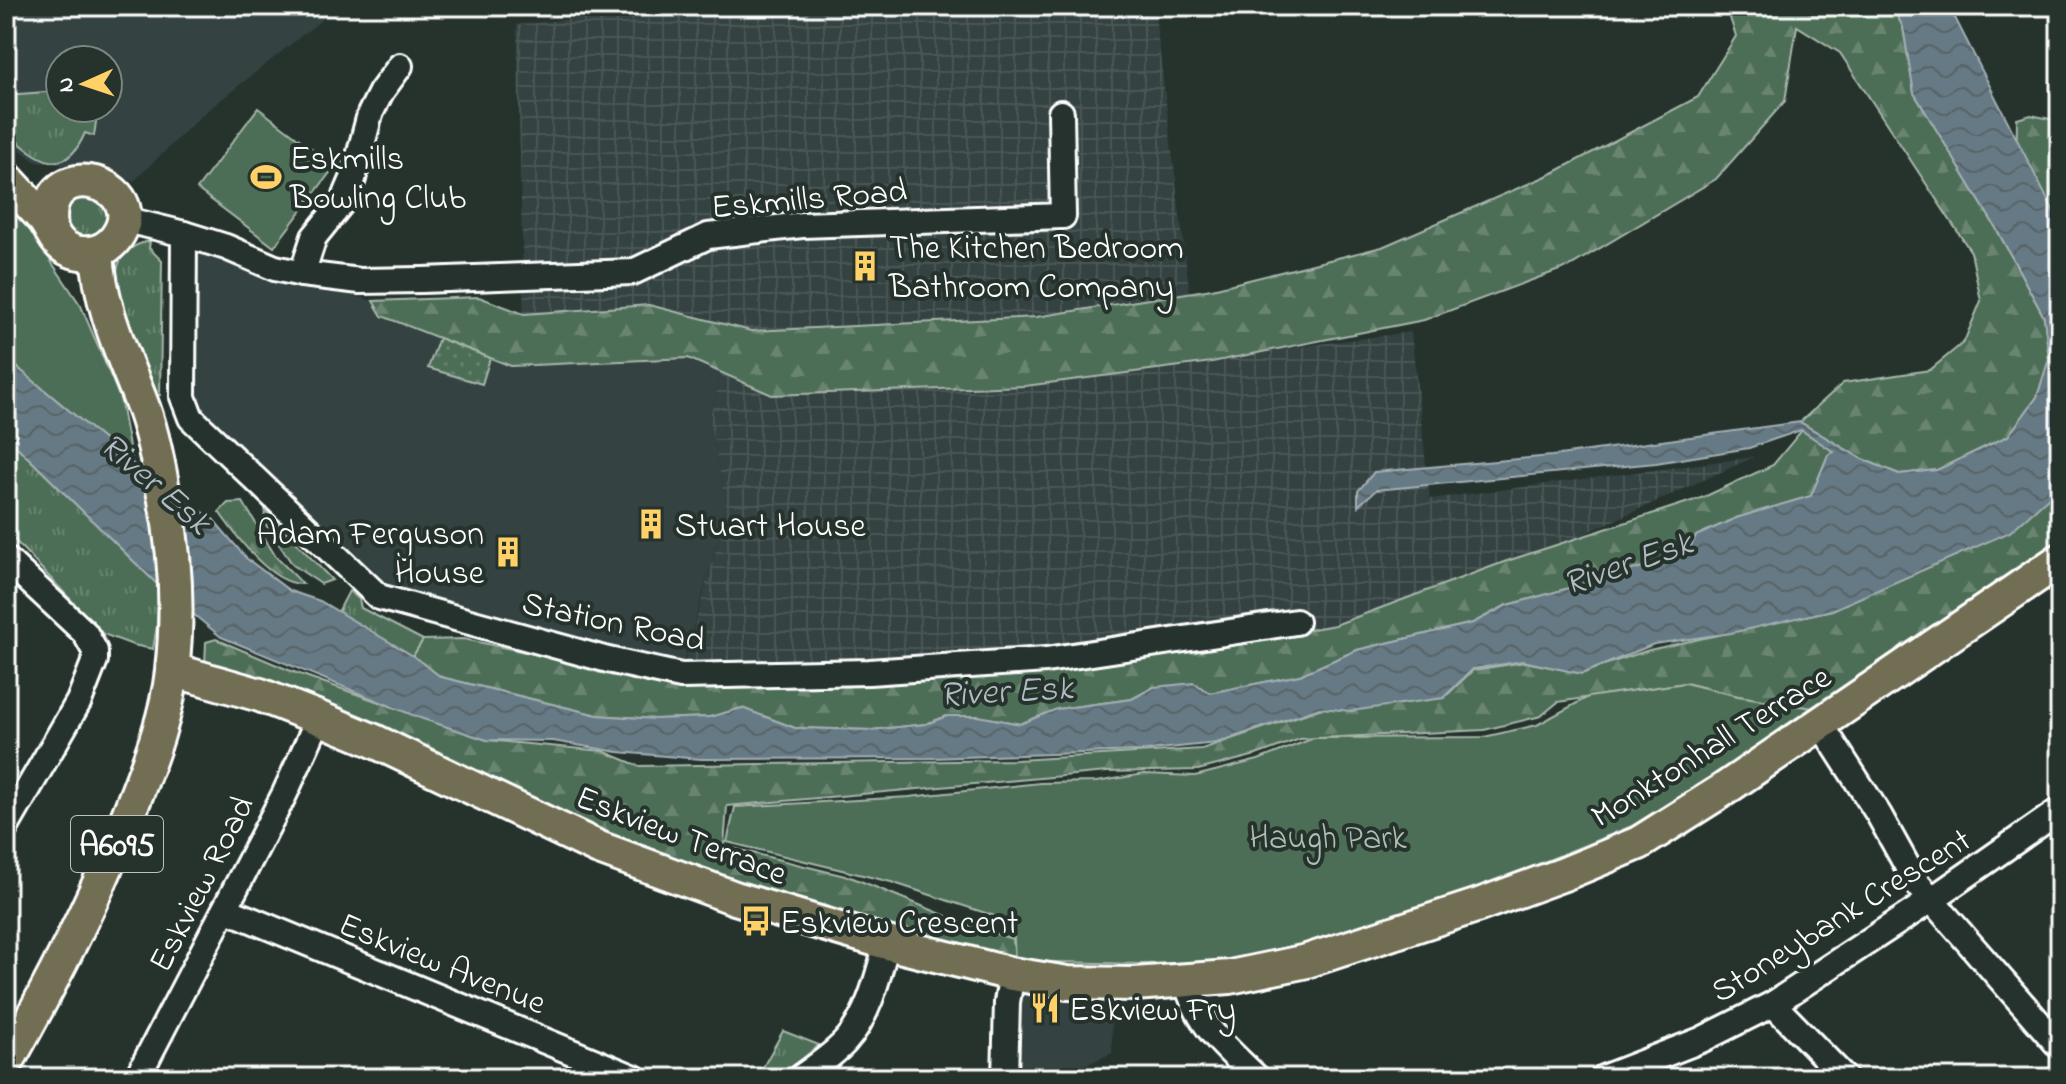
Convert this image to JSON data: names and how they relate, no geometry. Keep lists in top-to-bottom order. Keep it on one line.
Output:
{"streets":{"main road":["Monktonhall Terrace","Eskview Terrace","A6095"],"street":["Eskmills Road","Station Road","Eskview Road","Stoneybank Crescent","Eskview Avenue"]},"crossings":[["Eskmills Road","Station Road"],["Monktonhall Terrace","Eskview Terrace"],["Eskview Terrace","A6095"],["Eskview Terrace","Eskview Road"],["Eskview Road","Eskview Avenue"]],"water":["River Esk"],"parks":["Haugh Park"],"places":{"sports":["Eskmills Bowling Club"],"building":["The Kitchen Bedroom Bathroom Company","Stuart House","Adam Ferguson House"],"bus stop":["Eskview Crescent"],"restaurant":["Eskview Fry"]},"north":"left"}
